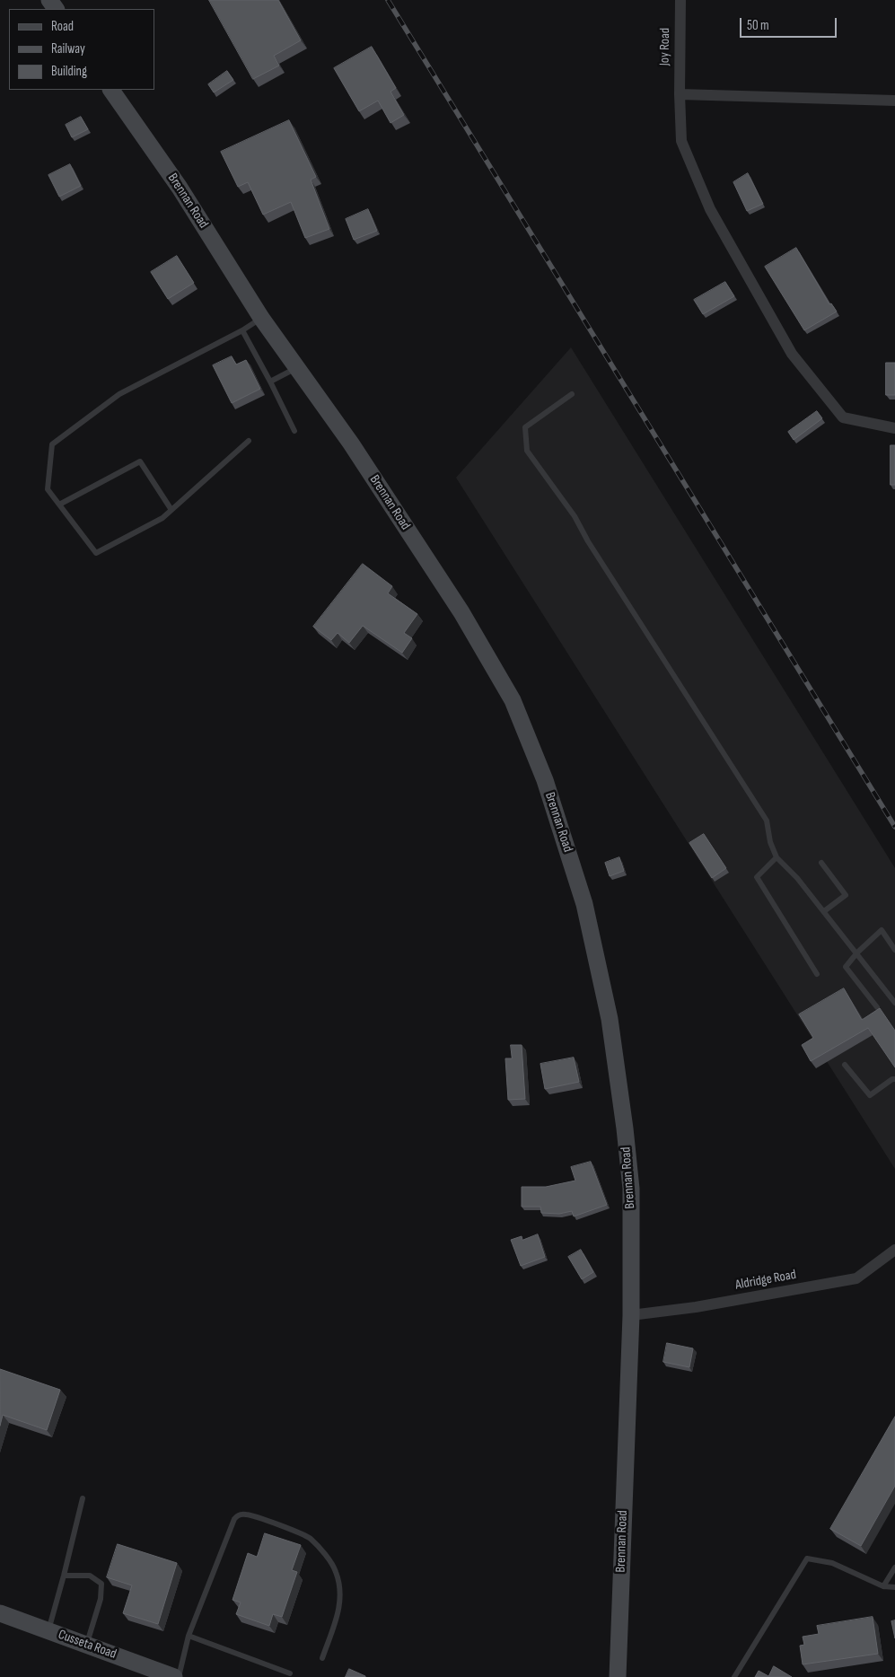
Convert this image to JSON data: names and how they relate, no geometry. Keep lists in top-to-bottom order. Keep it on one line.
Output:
{"streets":{"street":["Joy Road","Brennan Road","Aldridge Road","Cusseta Road"]},"crossings":[["Brennan Road","Aldridge Road"]],"legend":["Road","Railway","Building"],"scale_bar":"50 m"}
